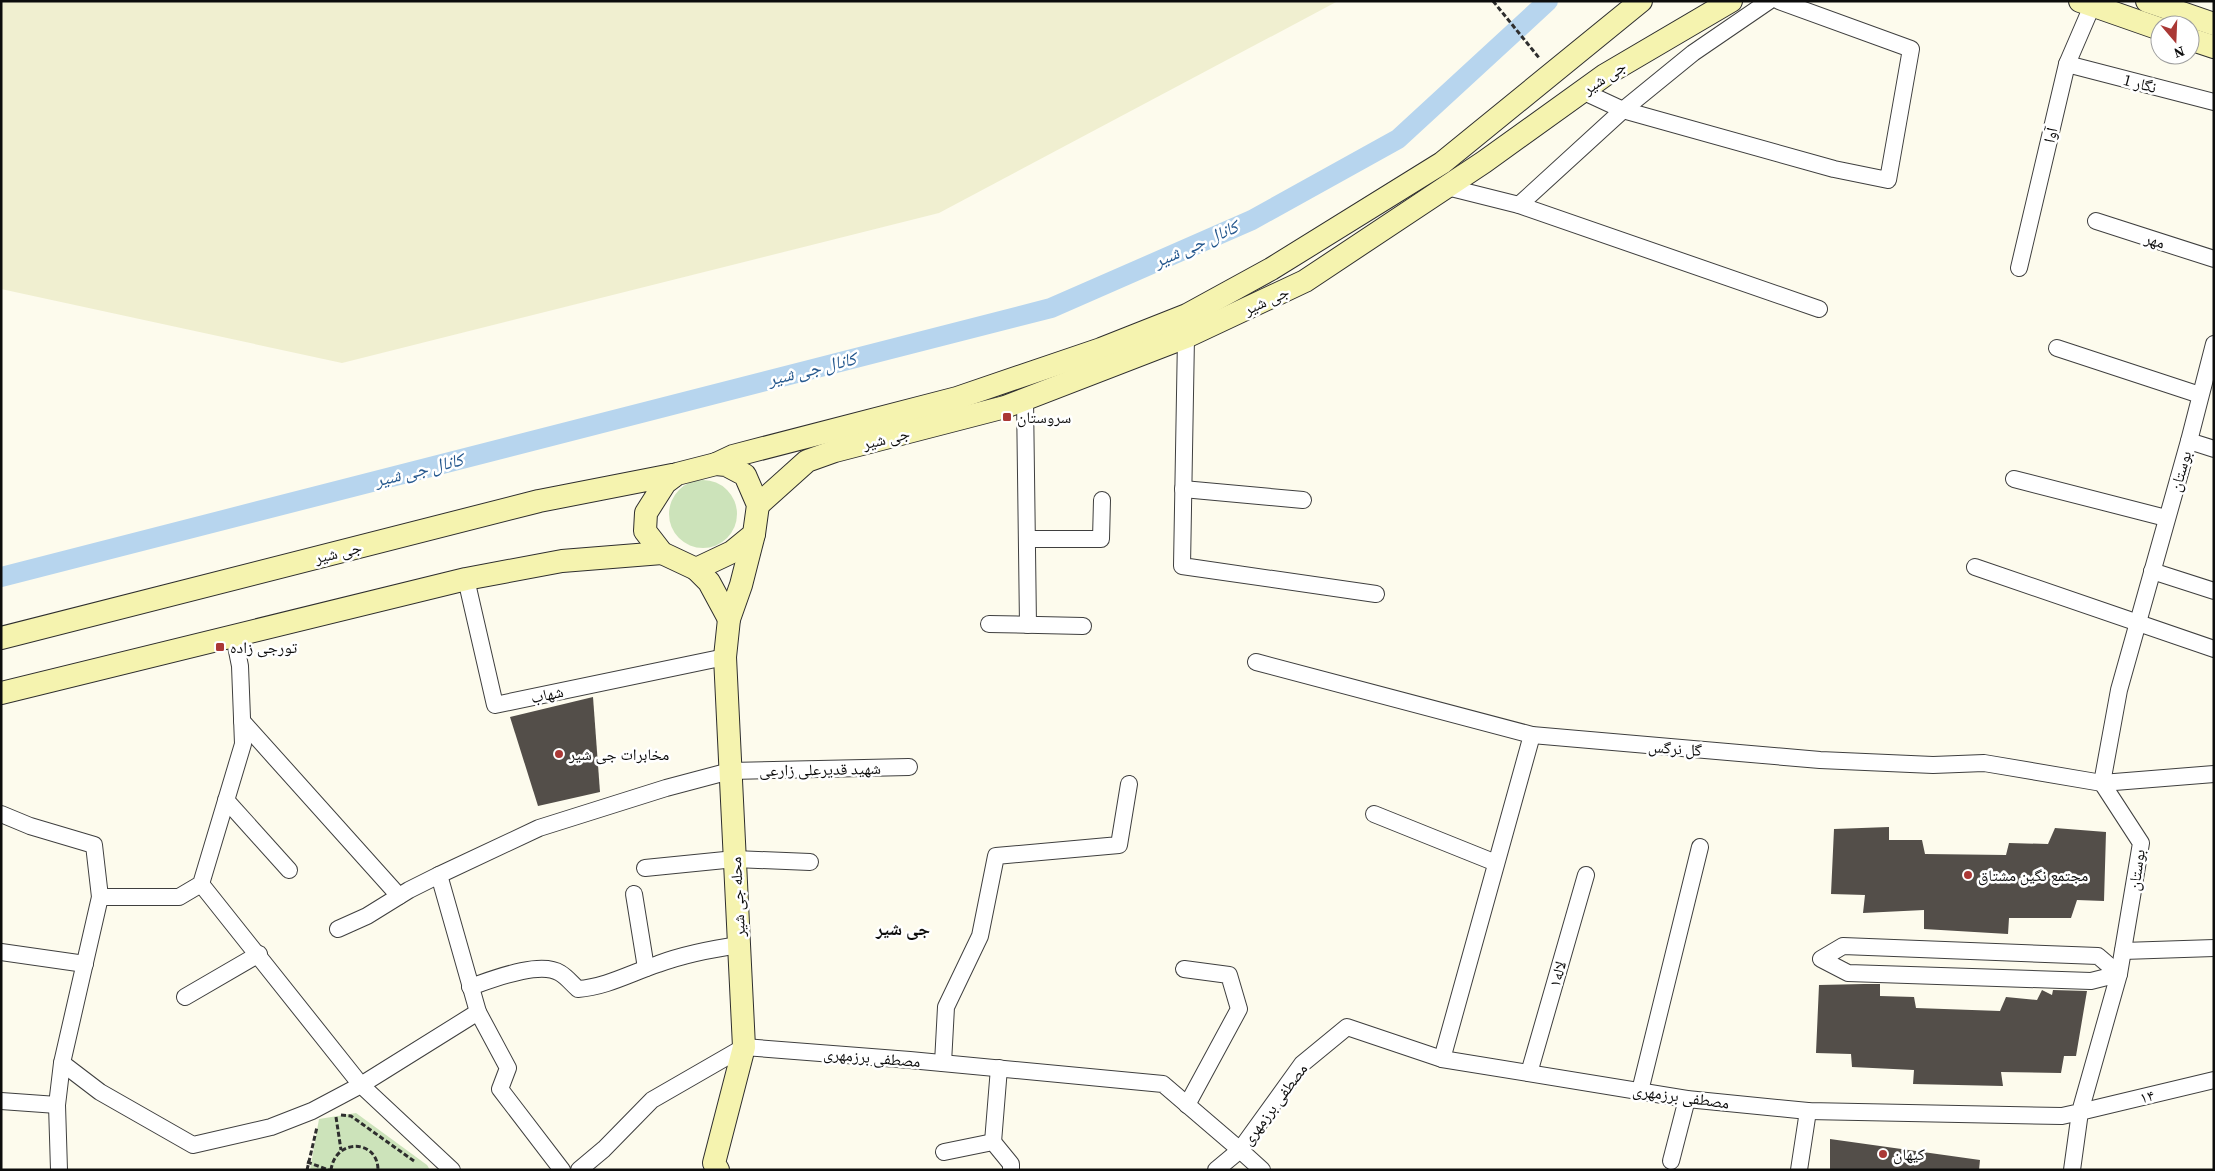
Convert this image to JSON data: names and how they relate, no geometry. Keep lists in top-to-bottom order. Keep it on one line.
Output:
{"streets":{"main road":["جی شیر","محله جی شیر"],"street":["نگار 1","آوا","مهر","بوستان","شهاب","گل نرگس","شهید قدیرعلی زارعی","لاله۱","مصطفی برزمهری","۱۴"]},"crossings":[["جی شیر","محله جی شیر"],["نگار 1","آوا"],["بوستان","گل نرگس"],["بوستان","۱۴"],["شهاب","محله جی شیر"],["شهید قدیرعلی زارعی","محله جی شیر"],["محله جی شیر","مصطفی برزمهری"],["لاله۱","مصطفی برزمهری"]],"districts":["جی شیر"],"water":["کانال جی شیر"],"places":{"transit":["سروستان","تورجی زاده"],"other":["مخابرات جی شیر","مجتمع نگین مشتاق","کیهان"]},"north":"bottom"}
